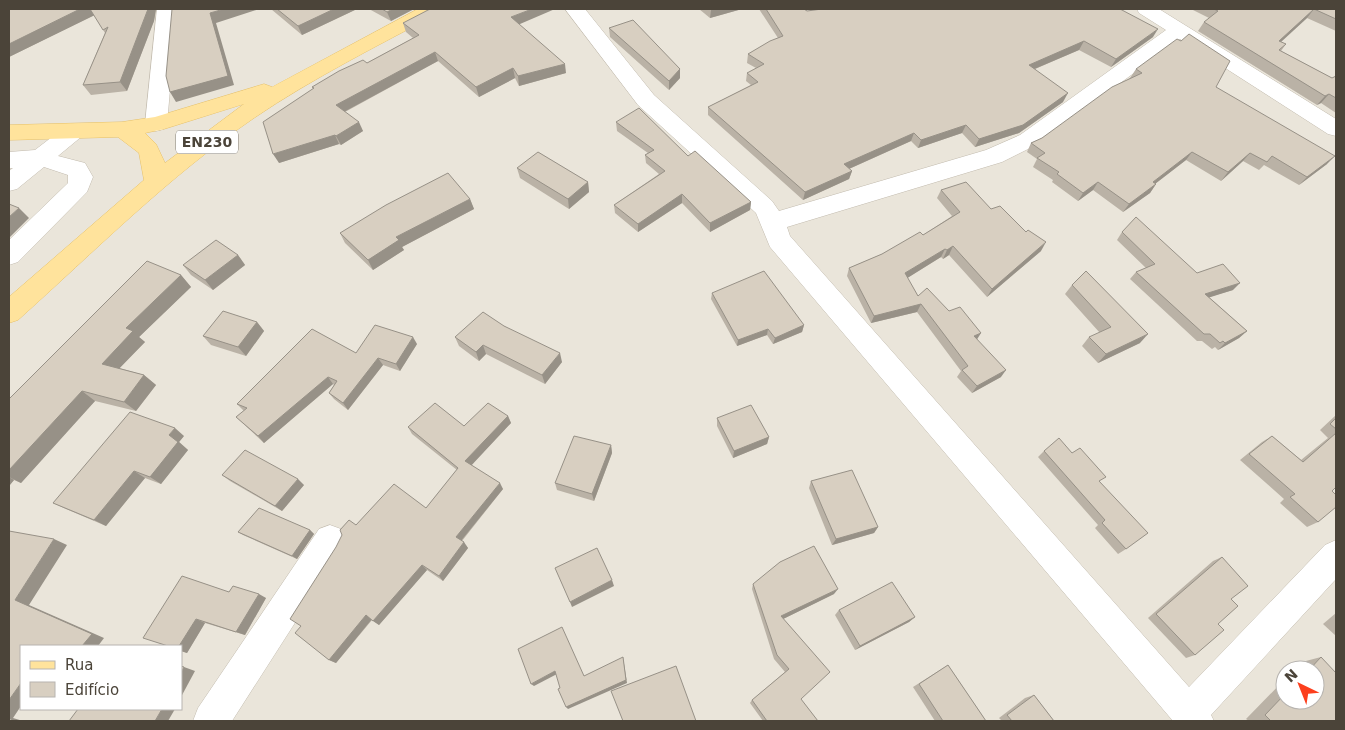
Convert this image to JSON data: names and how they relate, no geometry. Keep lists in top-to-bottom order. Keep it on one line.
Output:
{"streets":{"main road":["EN230"]},"legend":["Rua","Edifício"],"north":"top left"}
